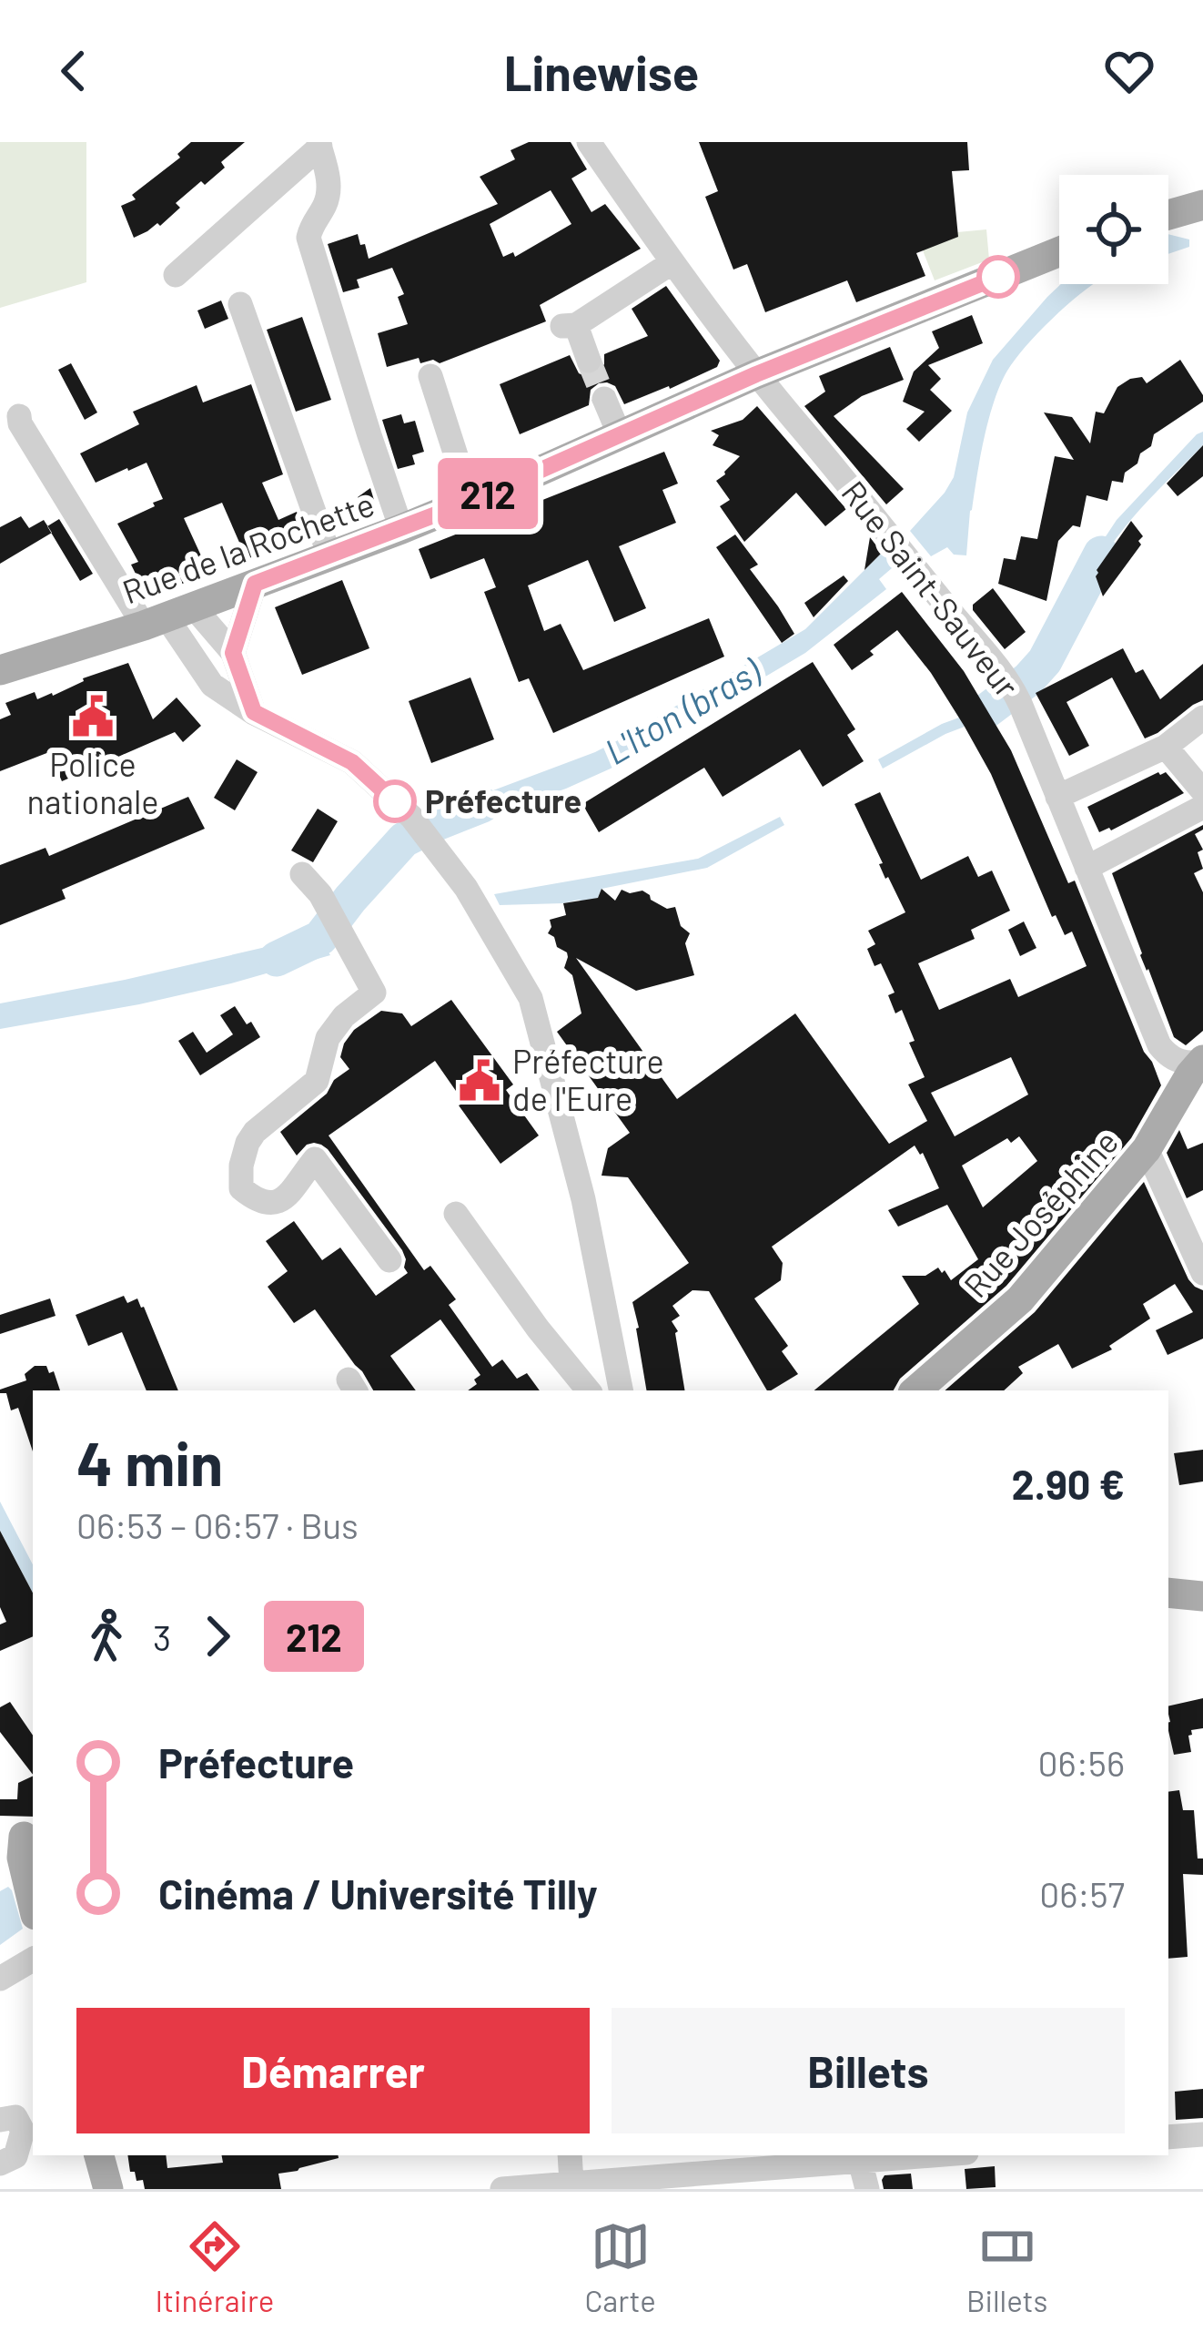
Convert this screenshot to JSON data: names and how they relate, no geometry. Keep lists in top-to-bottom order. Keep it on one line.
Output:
{"streets":{"main road":["Rue de la Rochette","Rue Joséphine"],"street":["Rue Saint-Sauveur"]},"crossings":[["Rue de la Rochette","Rue Saint-Sauveur"],["Rue Saint-Sauveur","Rue Joséphine"]],"water":["L'Iton (bras)"],"places":{"public building":["Police nationale","Préfecture de l'Eure"],"other":["Préfecture"]},"lines":["bus line 212"],"page":{"header":"Linewise","on_map":"212","heading":["4 min","06:53 – 06:57 · Bus","2.90 €"],"legs":["3","212"],"list":[{"name":"Préfecture","value":"06:56"},{"name":"Cinéma / Université Tilly","value":"06:57"}],"buttons":["Démarrer","Billets"],"tabs":["Itinéraire","Carte","Billets"]}}
